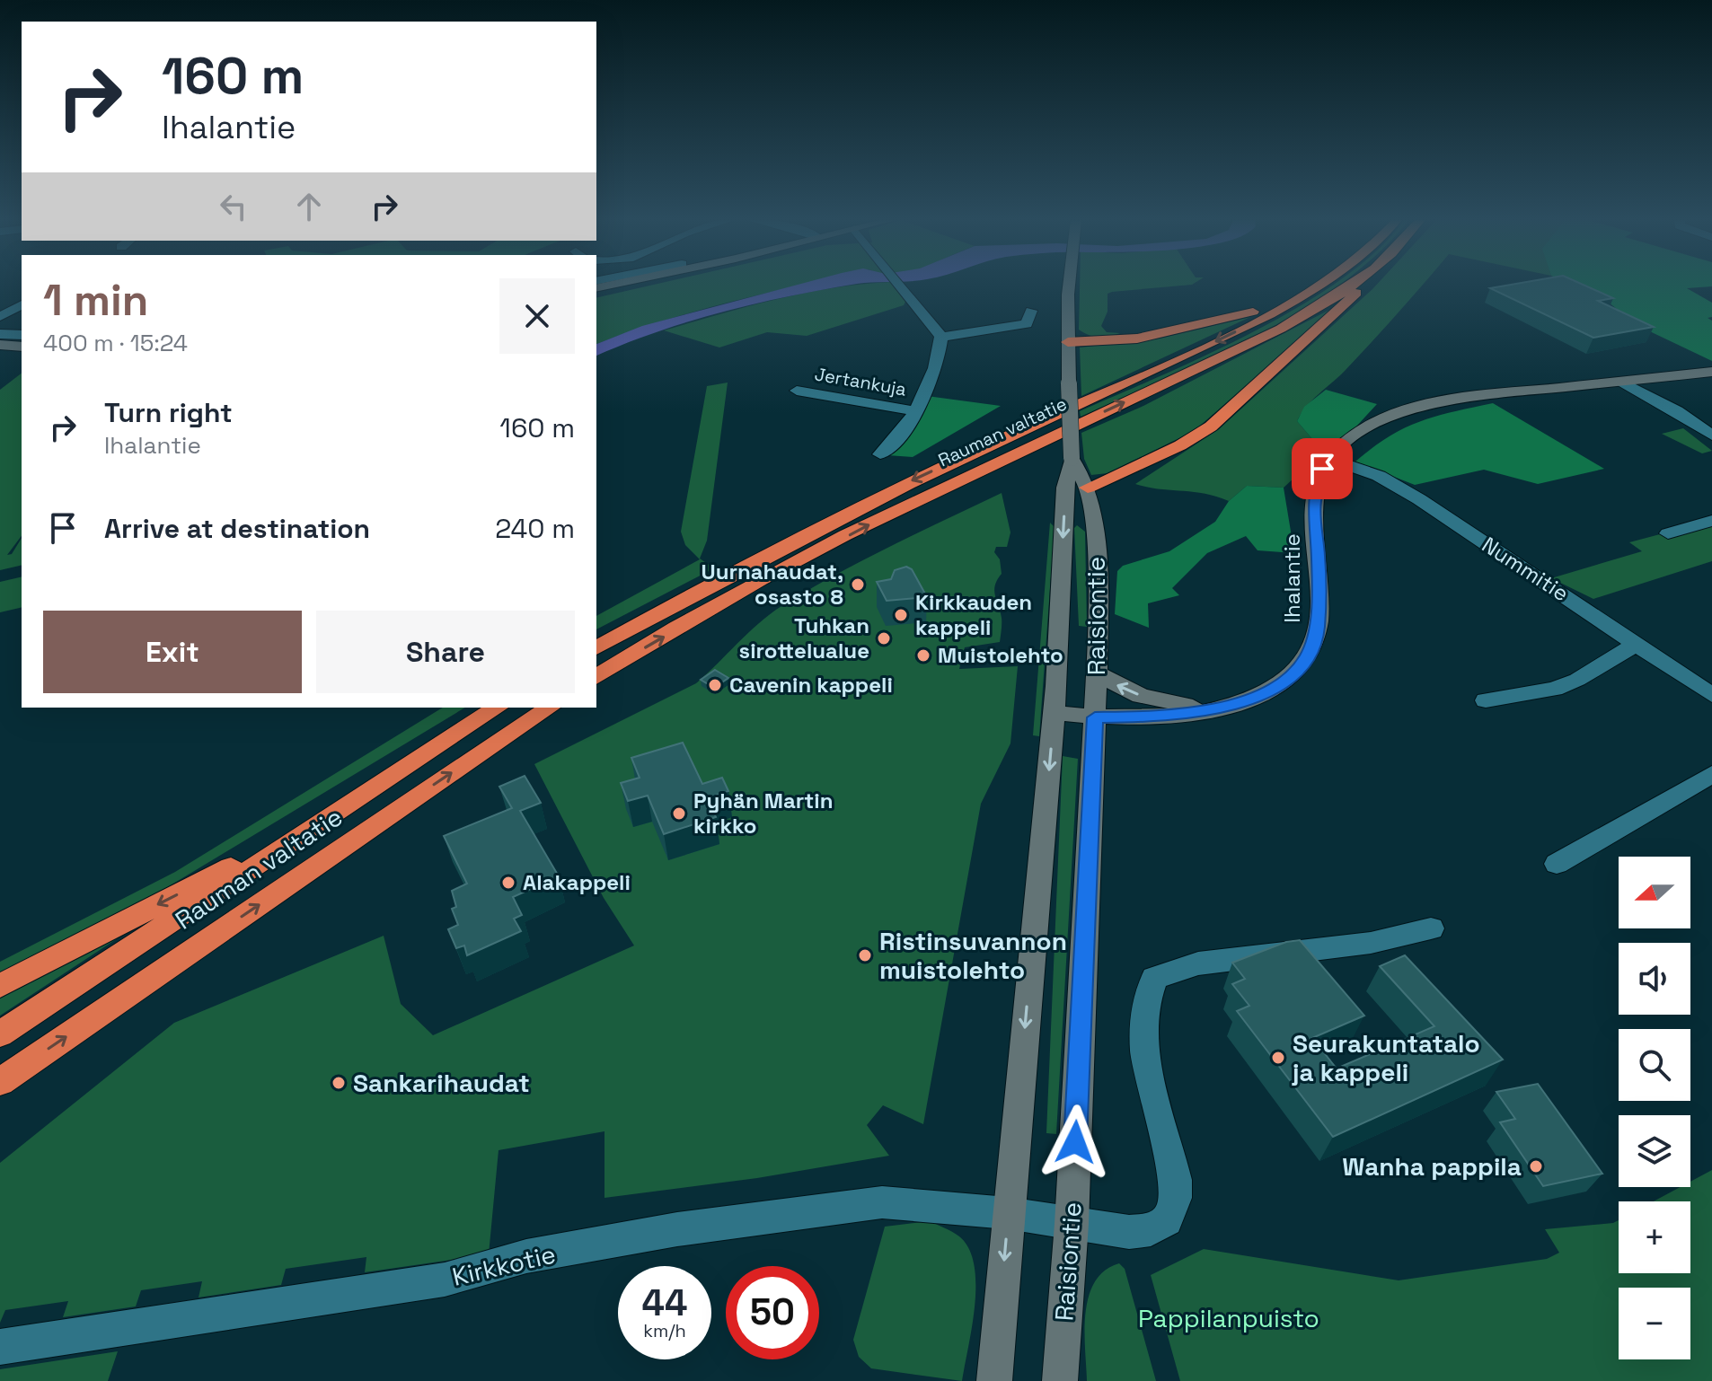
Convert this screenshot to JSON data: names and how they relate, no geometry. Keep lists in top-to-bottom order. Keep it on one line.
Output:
{"streets":{"highway":["Rauman valtatie"],"main road":["Ihalantie","Raisiontie"],"street":["Jertankuja","Nummitie","Kirkkotie"]},"crossings":[["Nummitie","Ihalantie"],["Ihalantie","Raisiontie"],["Raisiontie","Kirkkotie"]],"parks":["Pappilanpuisto"],"places":["Uurnahaudat, osasto 8","Kirkkauden kappeli","Tuhkan sirottelualue","Muistolehto","Cavenin kappeli","Pyhän Martin kirkko","Alakappeli","Ristinsuvannon muistolehto","Seurakuntatalo ja kappeli","Sankarihaudat","Wanha pappila"],"north":"left","page":{"turn":["160 m","Ihalantie"],"heading":["1 min","400 m · 15:24"],"list":[{"name":"Turn right","note":"Ihalantie","value":"160 m"},{"name":"Arrive at destination","value":"240 m"}],"buttons":["Exit","Share"],"map_buttons":["+","−"],"speed":"44 km/h","limit":"50"}}
